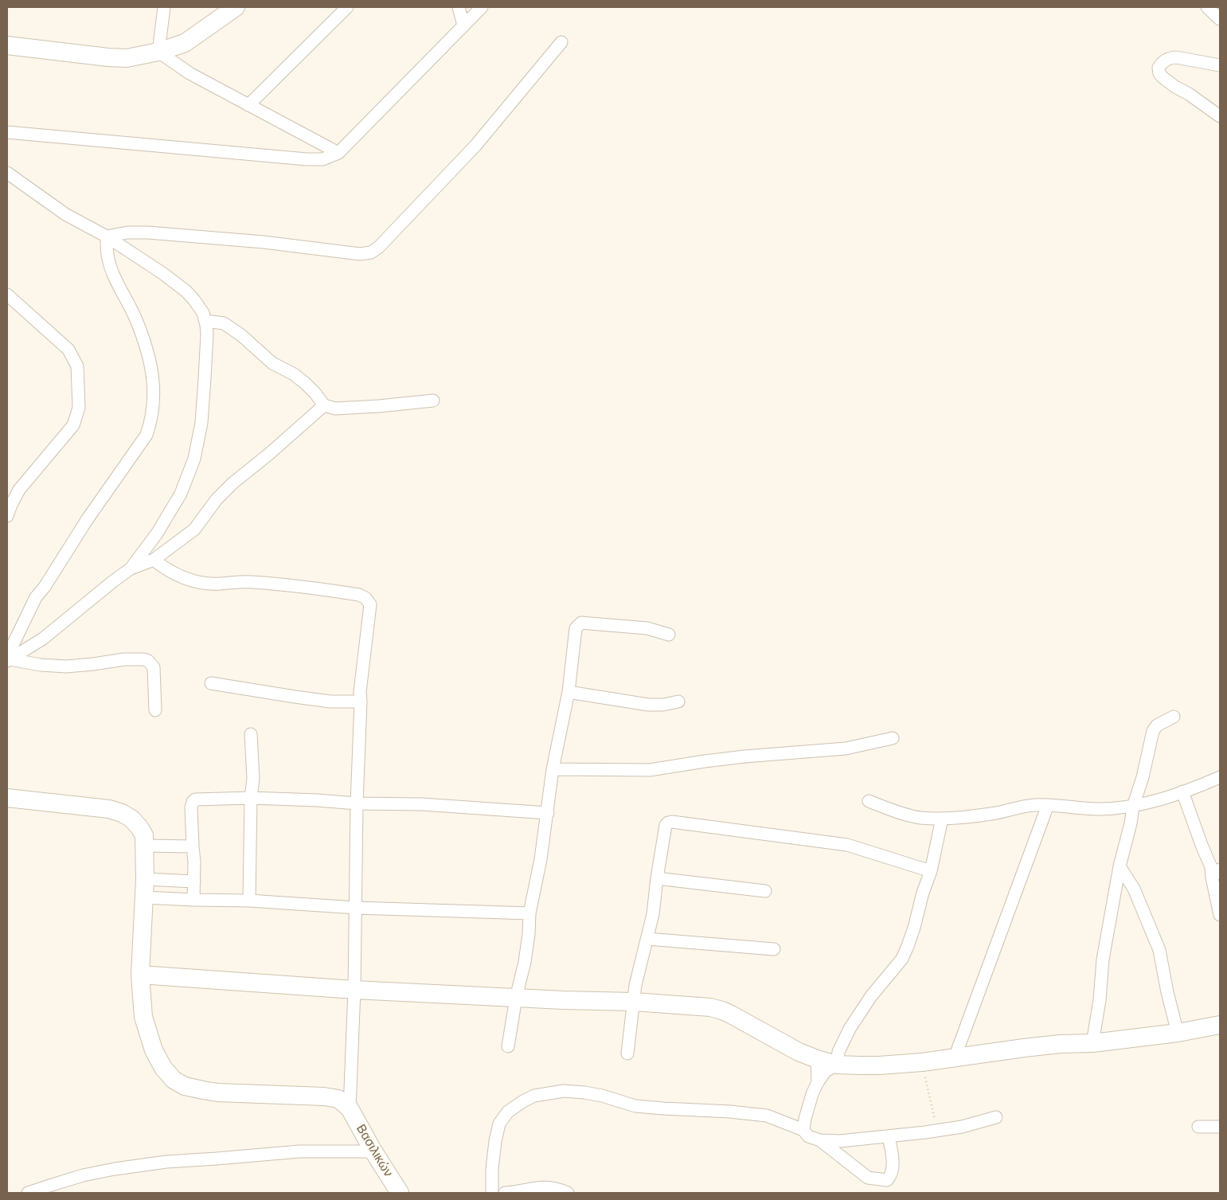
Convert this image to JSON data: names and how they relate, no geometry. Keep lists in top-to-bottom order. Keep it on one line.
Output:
{"streets":{"street":["Βασιλικών"]}}
